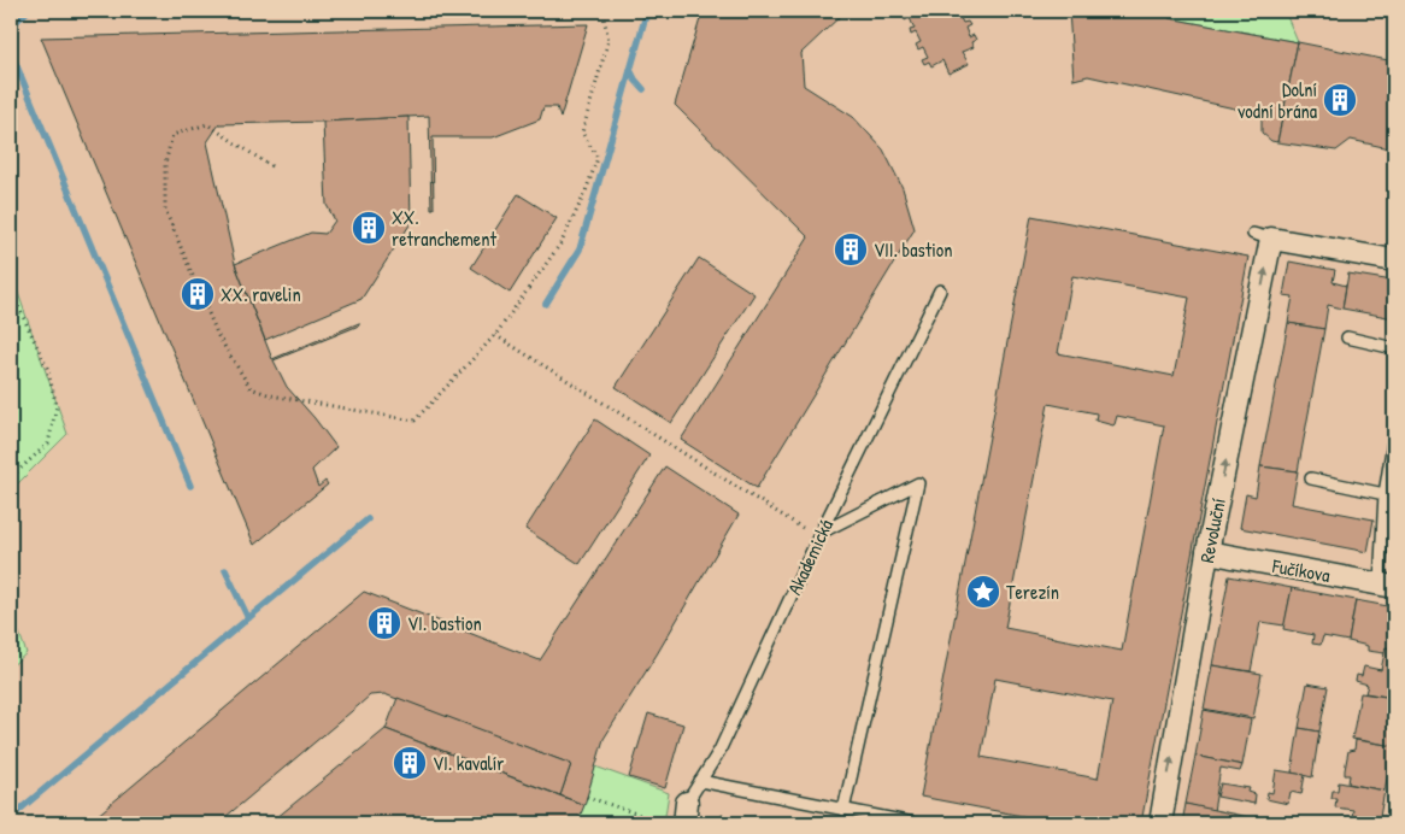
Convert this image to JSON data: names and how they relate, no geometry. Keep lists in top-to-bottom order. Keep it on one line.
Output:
{"streets":{"street":["Revoluční","Akademická","Fučíkova"]},"crossings":[["Revoluční","Fučíkova"]],"one_way":["Revoluční"],"places":{"building":["Dolní vodní brána","XX. retranchement","VII. bastion","XX. ravelin","VI. bastion","VI. kavalír"],"place":["Terezín"]}}
